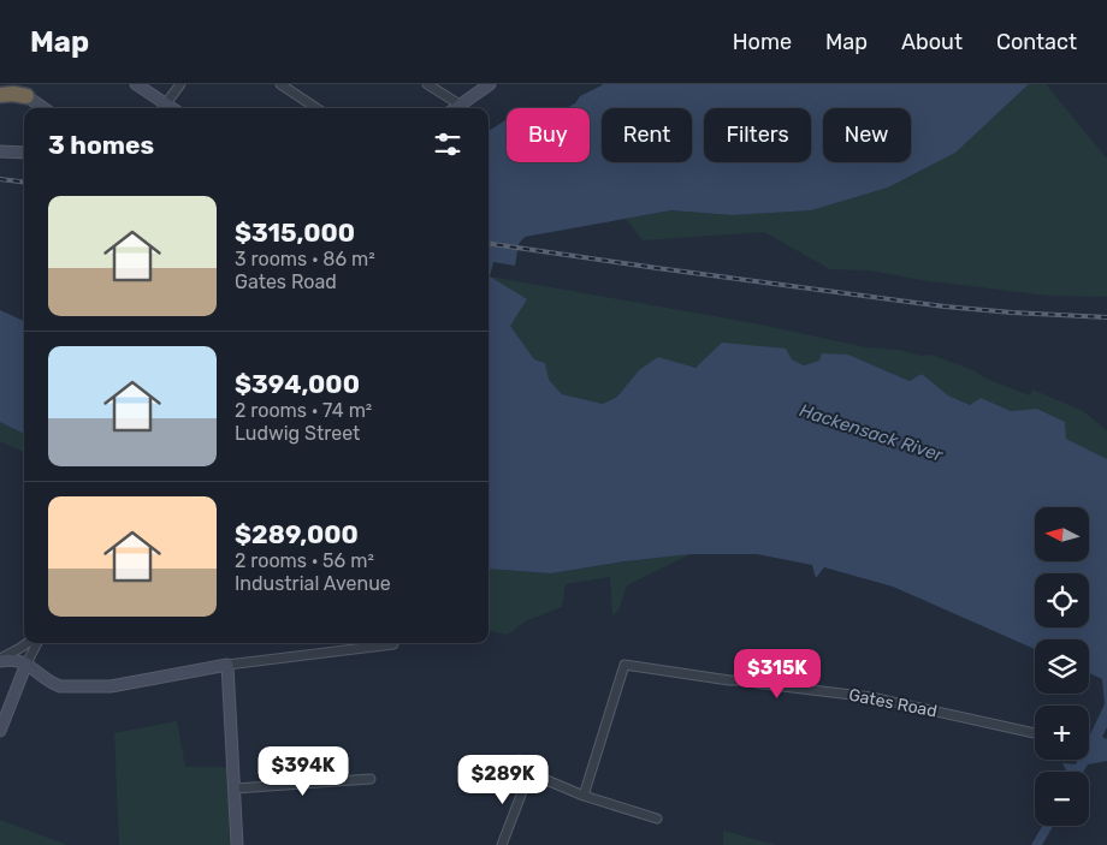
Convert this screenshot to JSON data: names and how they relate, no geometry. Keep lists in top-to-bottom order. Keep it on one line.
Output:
{"streets":{"street":["Gates Road"]},"water":["Hackensack River"],"north":"left","page":{"header":"Map","nav":["Home","Map","About","Contact"],"chip":["Buy","Rent","Filters","New"],"heading":"3 homes","list":[{"name":"$315,000","note":"3 rooms · 86 m² · Gates Road"},{"name":"$394,000","note":"2 rooms · 74 m² · Ludwig Street"},{"name":"$289,000","note":"2 rooms · 56 m² · Industrial Avenue"}],"map_buttons":["+","−"],"price":["$315K","$394K","$289K"]}}
